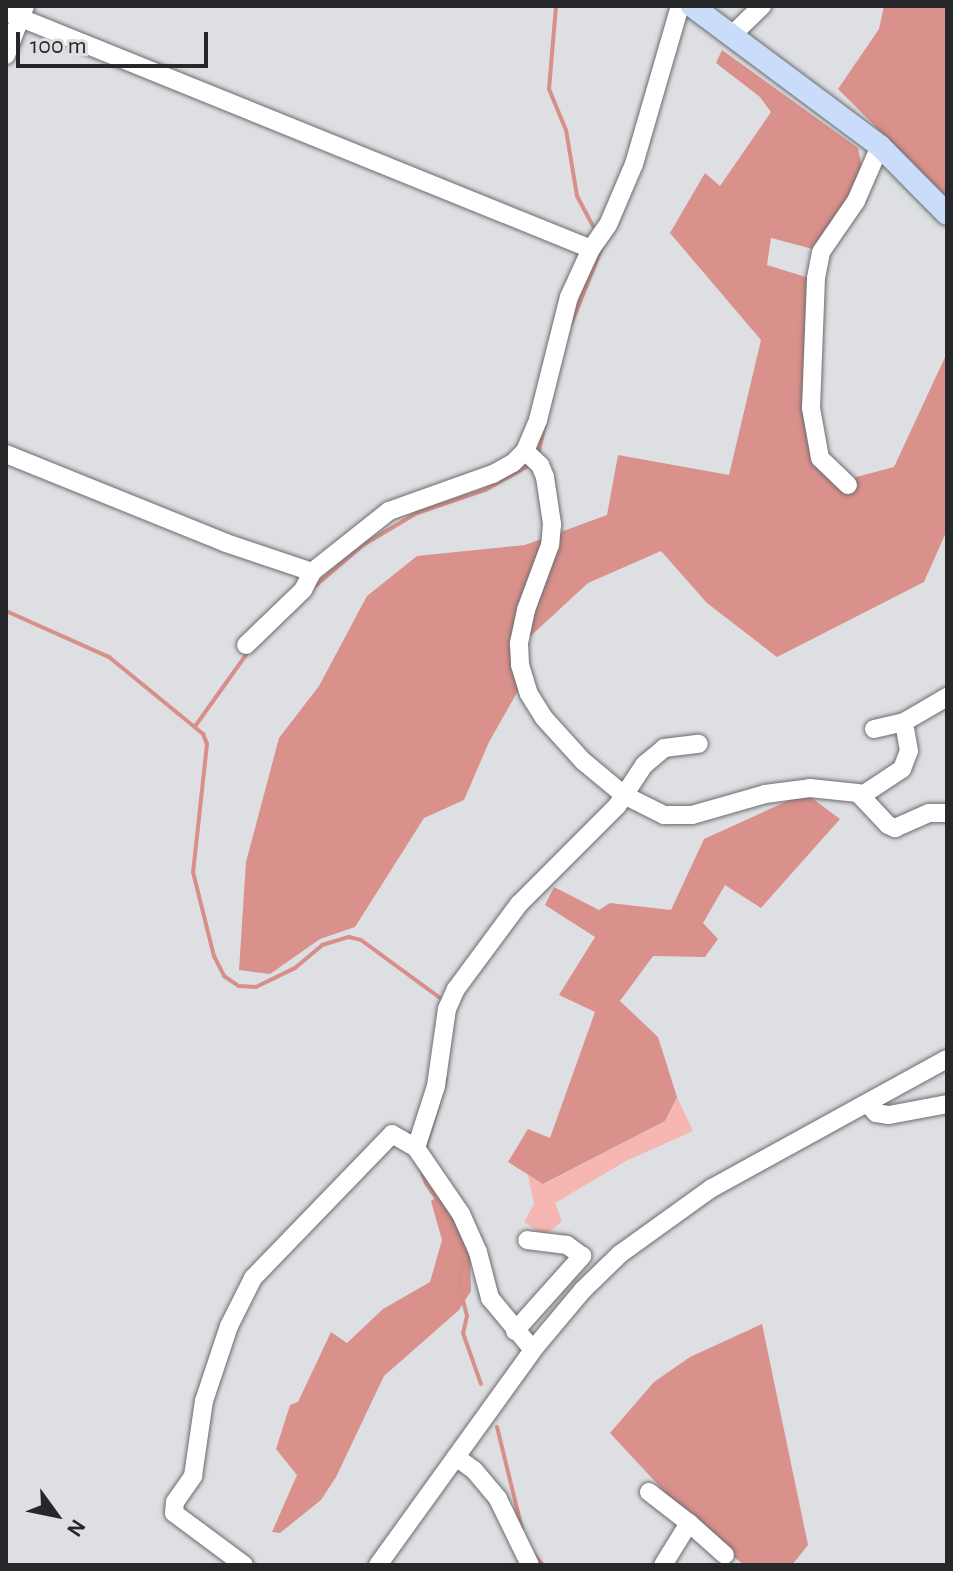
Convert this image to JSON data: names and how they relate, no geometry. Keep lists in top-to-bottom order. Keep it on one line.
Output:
{"scale_bar":"100 m","north":"bottom right"}
